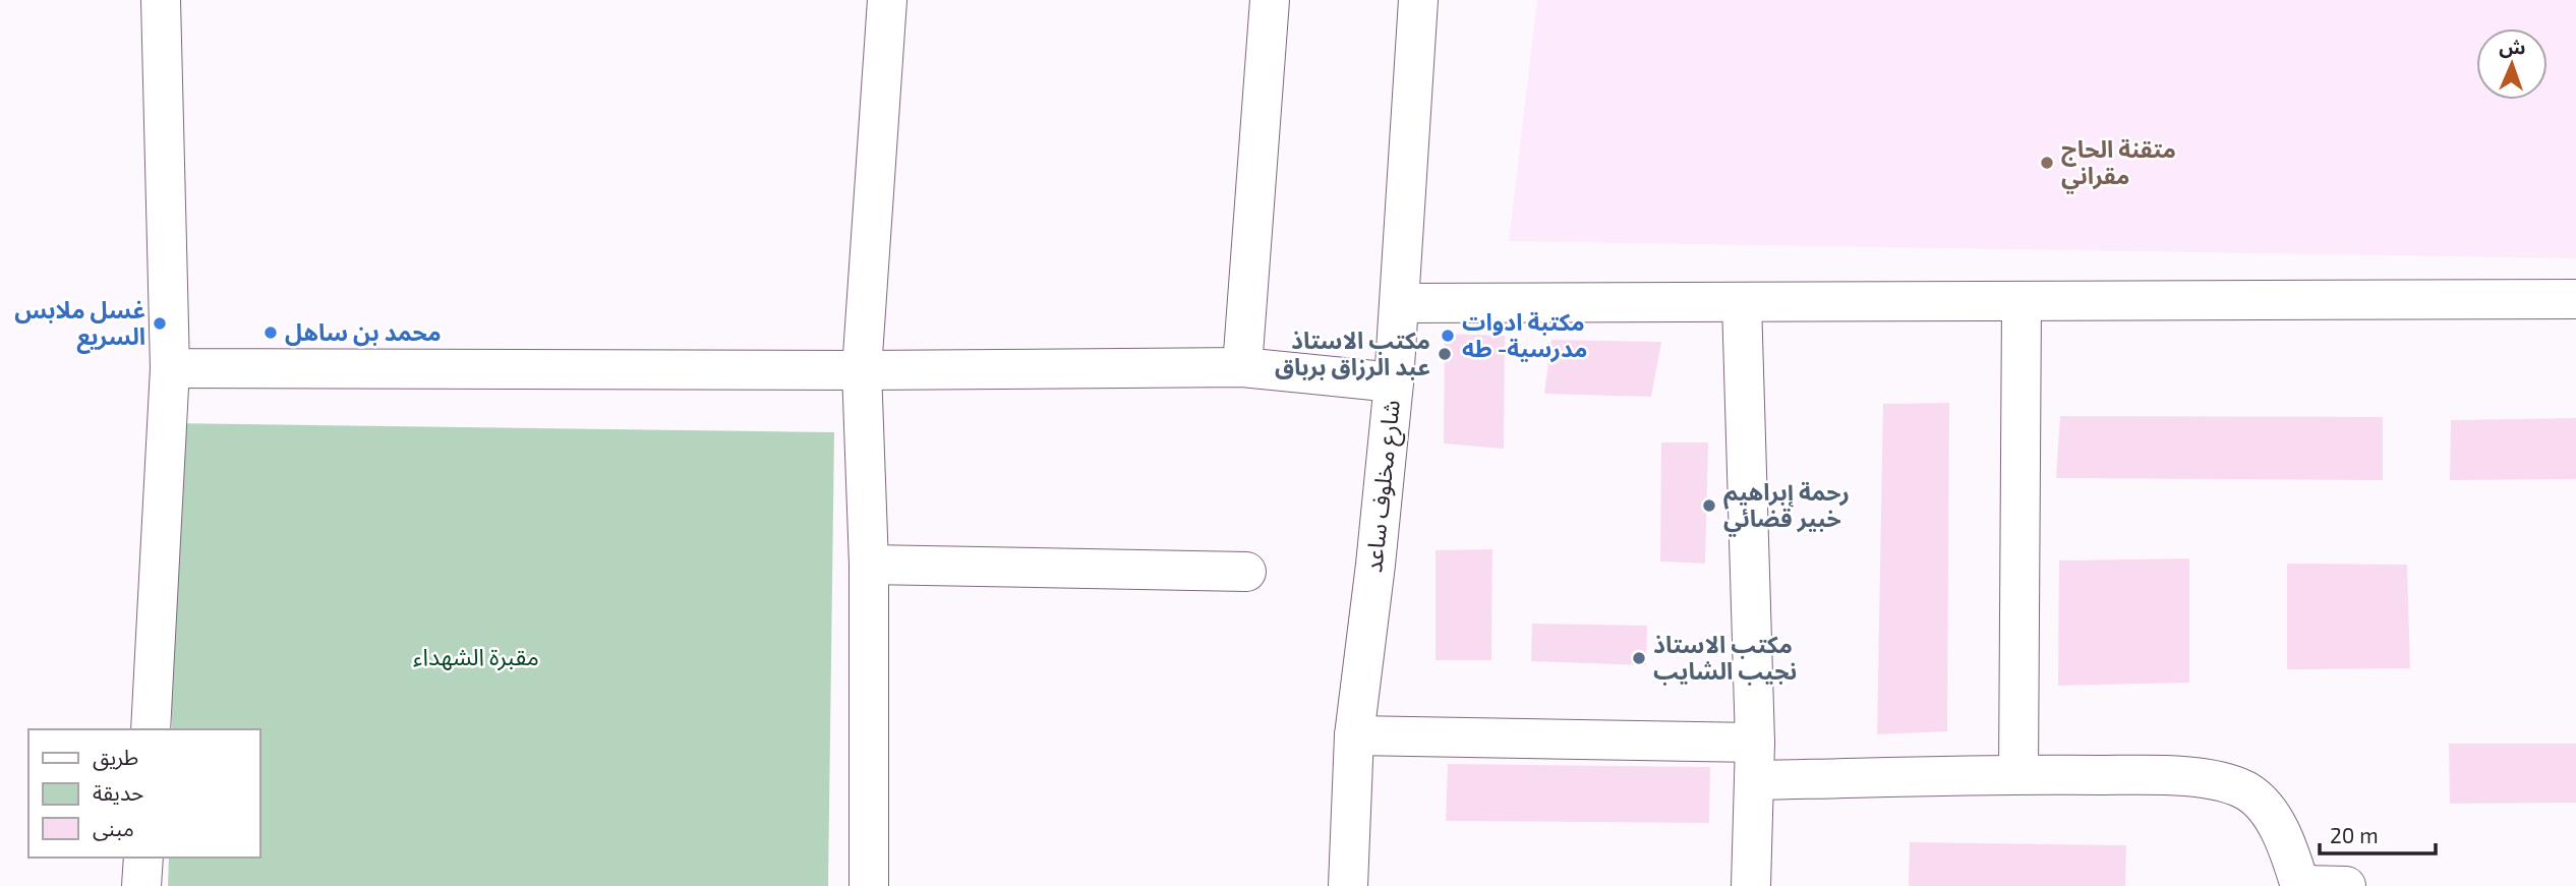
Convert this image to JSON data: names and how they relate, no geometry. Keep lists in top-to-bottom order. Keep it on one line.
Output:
{"streets":{"street":["شارع مخلوف ساعد"]},"parks":["مقبرة الشهداء"],"places":["متقنة الحاج مقراني","غسل ملابس السريع","محمد بن ساهل","مكتبة ادوات مدرسية- طه","مكتب الاستاذ عبد الرزاق برباق","رحمة إبراهيم خبير قضائي","مكتب الاستاذ نجيب الشايب"],"legend":["طريق","حديقة","مبنى"],"scale_bar":"20 m","north":"top"}
